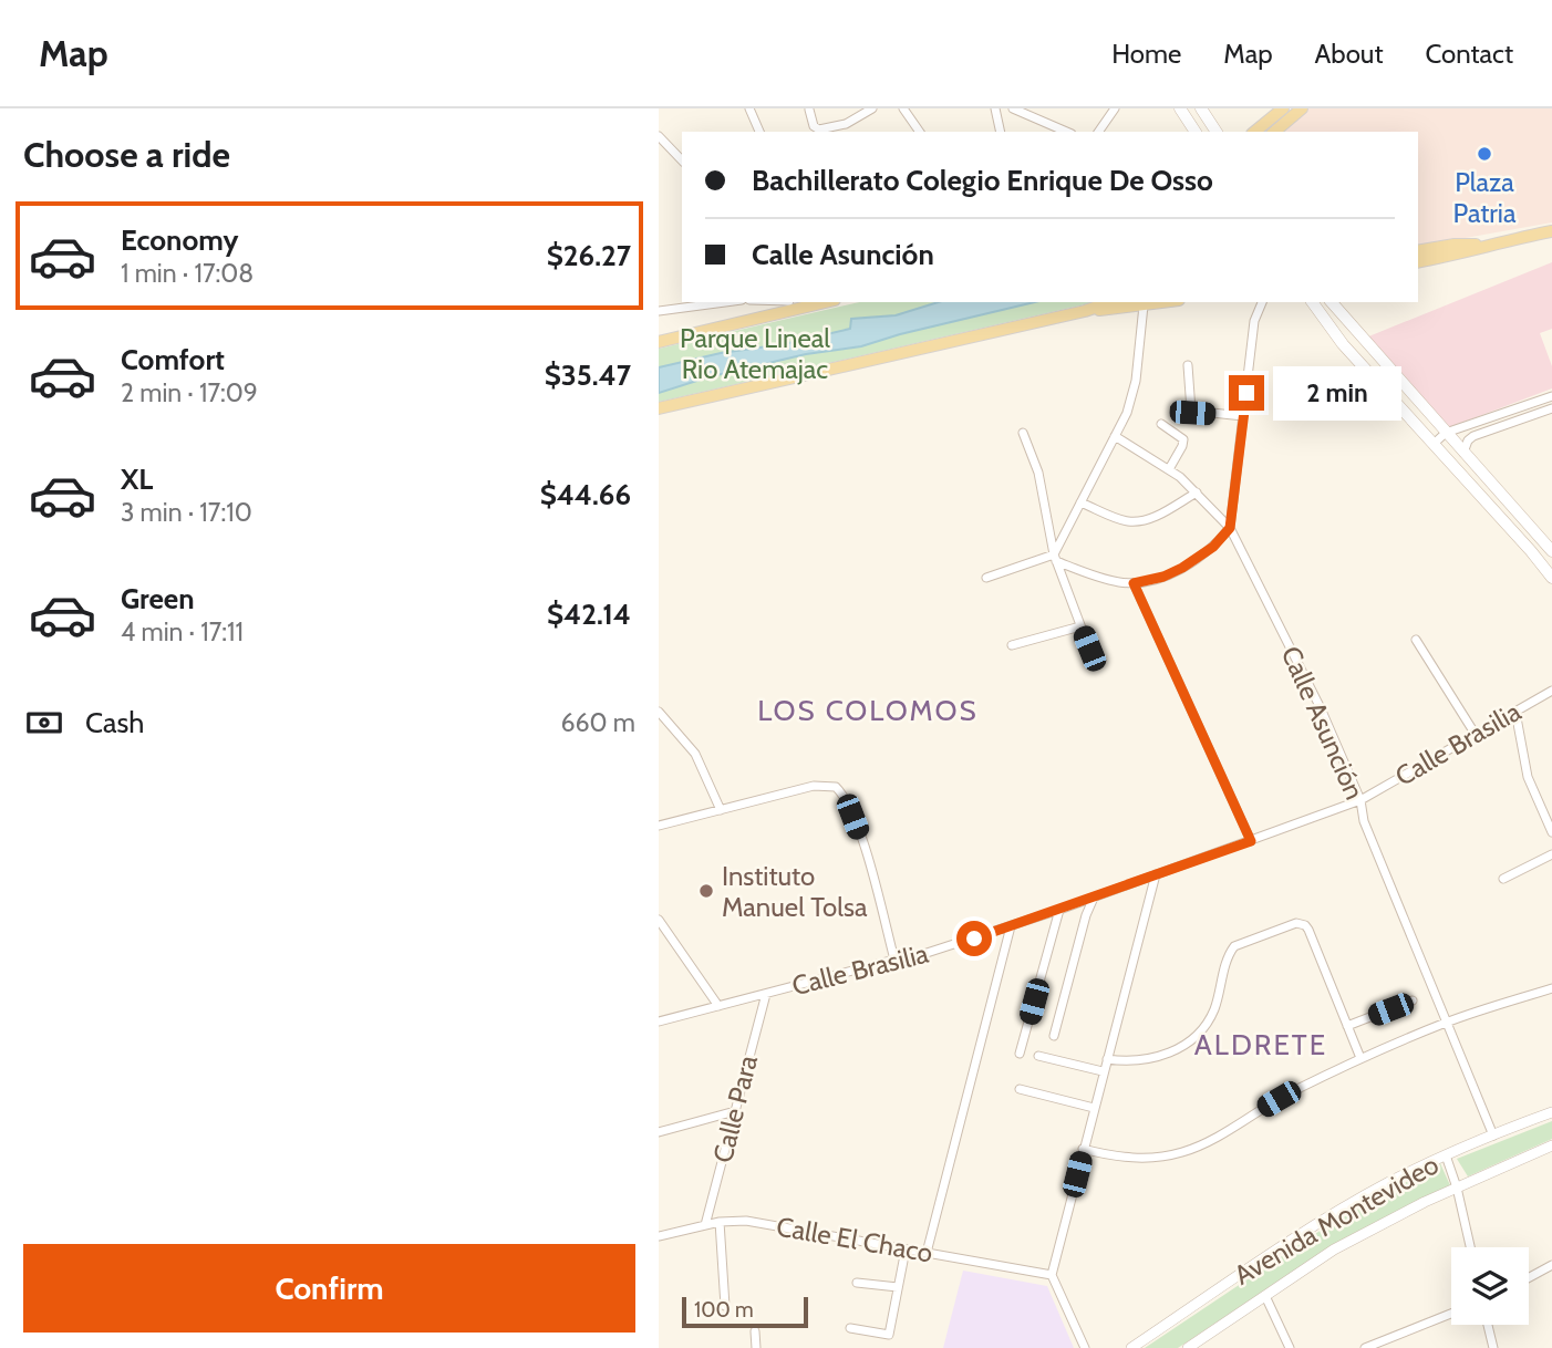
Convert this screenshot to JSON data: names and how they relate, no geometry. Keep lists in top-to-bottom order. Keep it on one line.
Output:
{"streets":{"street":["Calle Asunción","Calle Brasilia","Calle Para","Avenida Montevideo","Calle El Chaco"]},"crossings":[["Calle Asunción","Calle Brasilia"],["Calle Asunción","Avenida Montevideo"],["Calle Brasilia","Calle Para"],["Calle Para","Calle El Chaco"]],"districts":["LOS COLOMOS","ALDRETE"],"parks":["Parque Lineal Rio Atemajac"],"places":["Plaza Patria","Instituto Manuel Tolsa"],"scale_bar":"100 m","page":{"header":"Map","nav":["Home","Map","About","Contact"],"heading":"Choose a ride","banner":["Bachillerato Colegio Enrique De Osso","Calle Asunción"],"list":[{"name":"Economy","note":"1 min · 17:08","value":"$26.27"},{"name":"Comfort","note":"2 min · 17:09","value":"$35.47"},{"name":"XL","note":"3 min · 17:10","value":"$44.66"},{"name":"Green","note":"4 min · 17:11","value":"$42.14"}],"bubble":"2 min","pay":["Cash","660 m"],"buttons":"Confirm","scale":"100 m"}}
